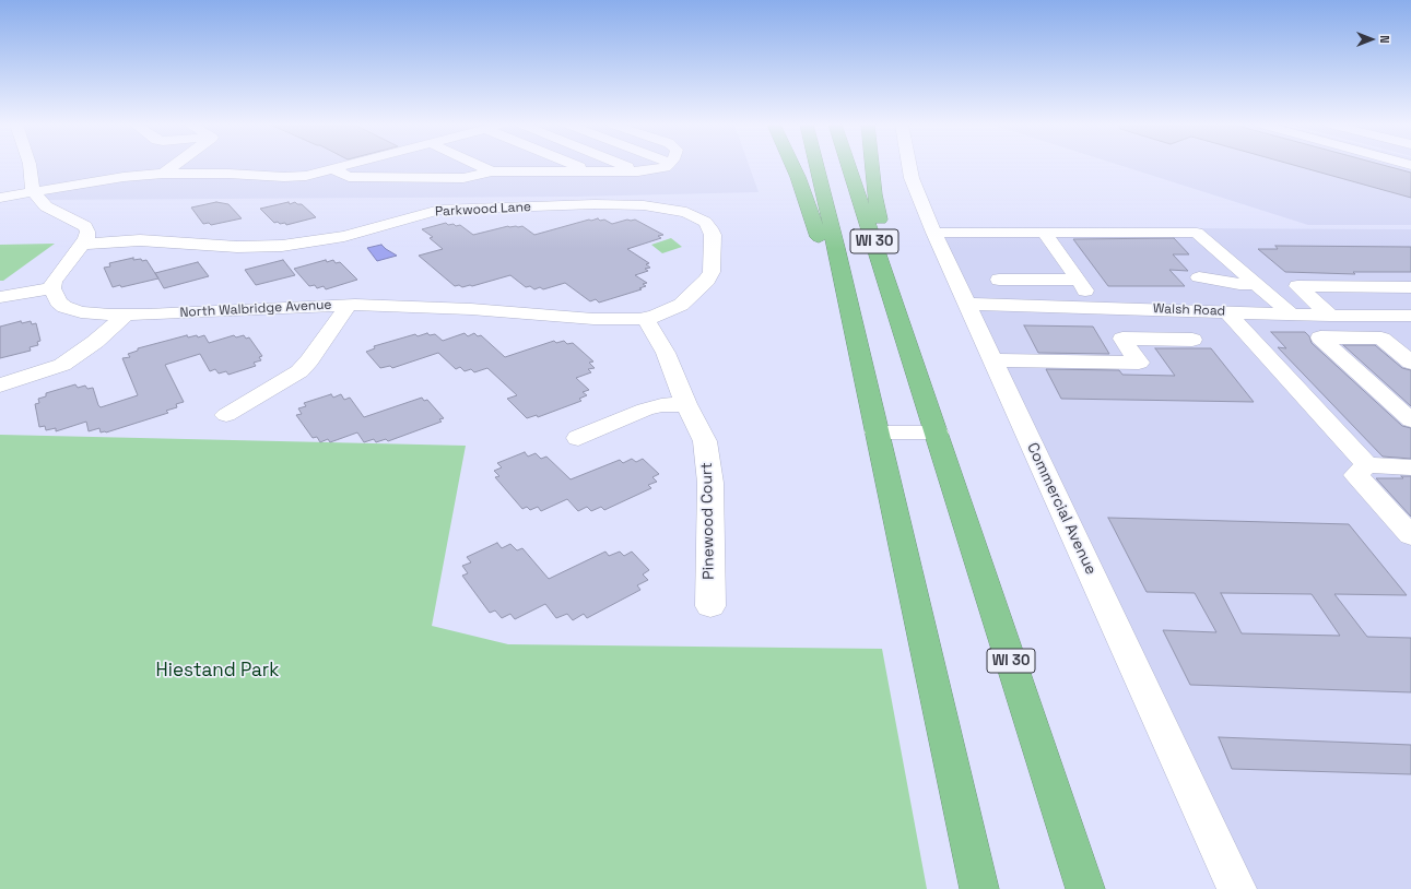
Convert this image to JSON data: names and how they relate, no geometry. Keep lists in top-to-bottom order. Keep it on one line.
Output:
{"streets":{"highway":["WI 30"],"street":["Parkwood Lane","North Walbridge Avenue","Walsh Road","Commercial Avenue","Pinewood Court"]},"crossings":[["Parkwood Lane","North Walbridge Avenue"],["North Walbridge Avenue","Pinewood Court"],["Walsh Road","Commercial Avenue"]],"parks":["Hiestand Park"],"north":"right"}
